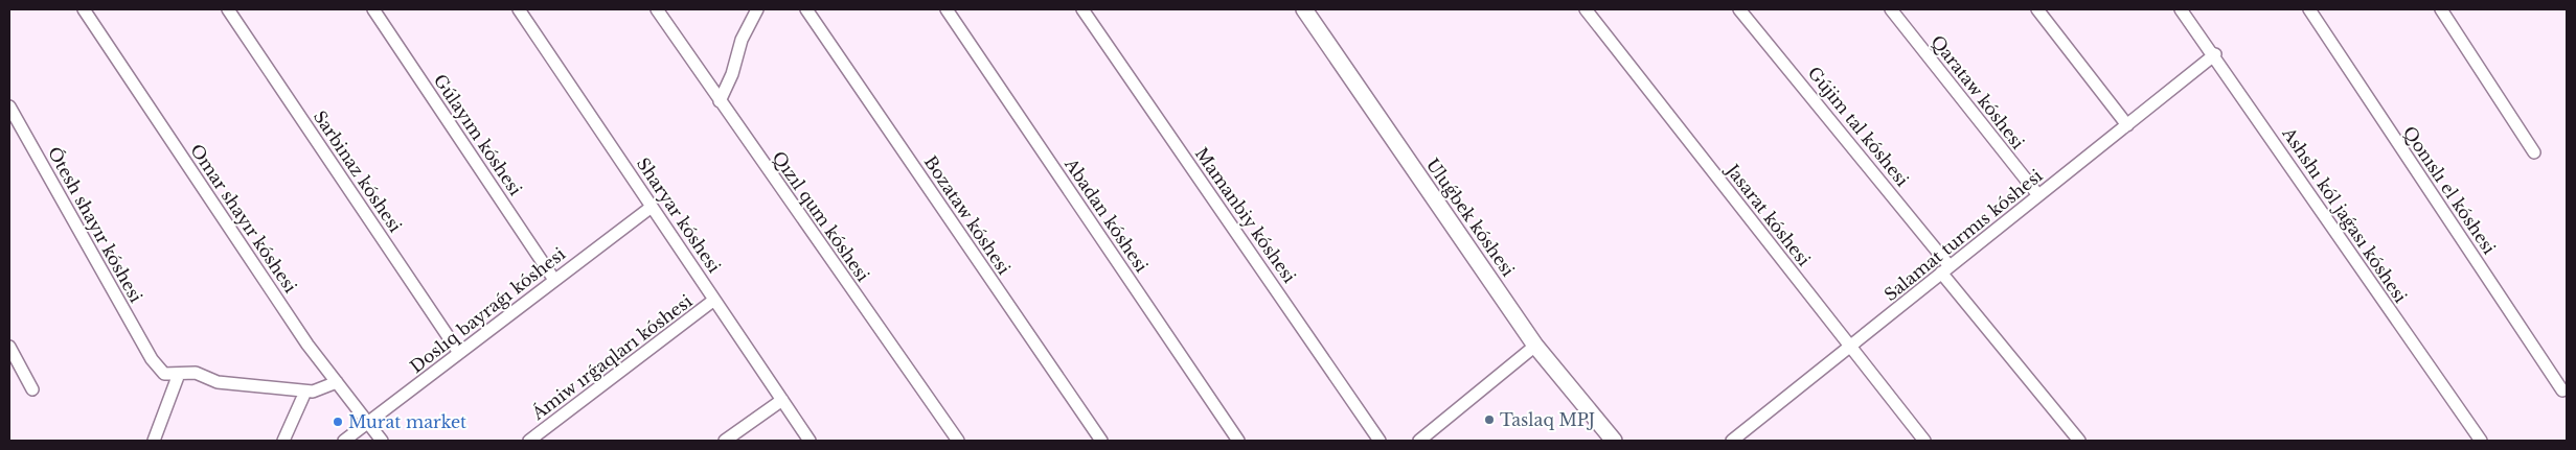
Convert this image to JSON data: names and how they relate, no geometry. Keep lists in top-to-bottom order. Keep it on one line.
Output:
{"streets":{"street":["Qarataw kóshesi","Gújim tal kóshesi","Gúlayım kóshesi","Sarbinaz kóshesi","Qonıslı el kóshesi","Sharyar kóshesi","Bozataw kóshesi","Abadan kóshesi","Mamanbiy kóshesi","Jasarat kóshesi","Ashshı kól jaǵası kóshesi","Qızıl qum kóshesi","Uluǵbek kóshesi","Omar shayır kóshesi","Ótesh shayır kóshesi","Salamat turmıs kóshesi","Doslıq bayraǵı kóshesi","Ámiw ırǵaqları kóshesi"]},"crossings":[["Qarataw kóshesi","Salamat turmıs kóshesi"],["Gújim tal kóshesi","Salamat turmıs kóshesi"],["Gúlayım kóshesi","Doslıq bayraǵı kóshesi"],["Sarbinaz kóshesi","Doslıq bayraǵı kóshesi"],["Sharyar kóshesi","Doslıq bayraǵı kóshesi"],["Sharyar kóshesi","Ámiw ırǵaqları kóshesi"],["Jasarat kóshesi","Salamat turmıs kóshesi"],["Ashshı kól jaǵası kóshesi","Salamat turmıs kóshesi"],["Omar shayır kóshesi","Doslıq bayraǵı kóshesi"]],"places":["Taslaq MPJ","Murat market"]}
